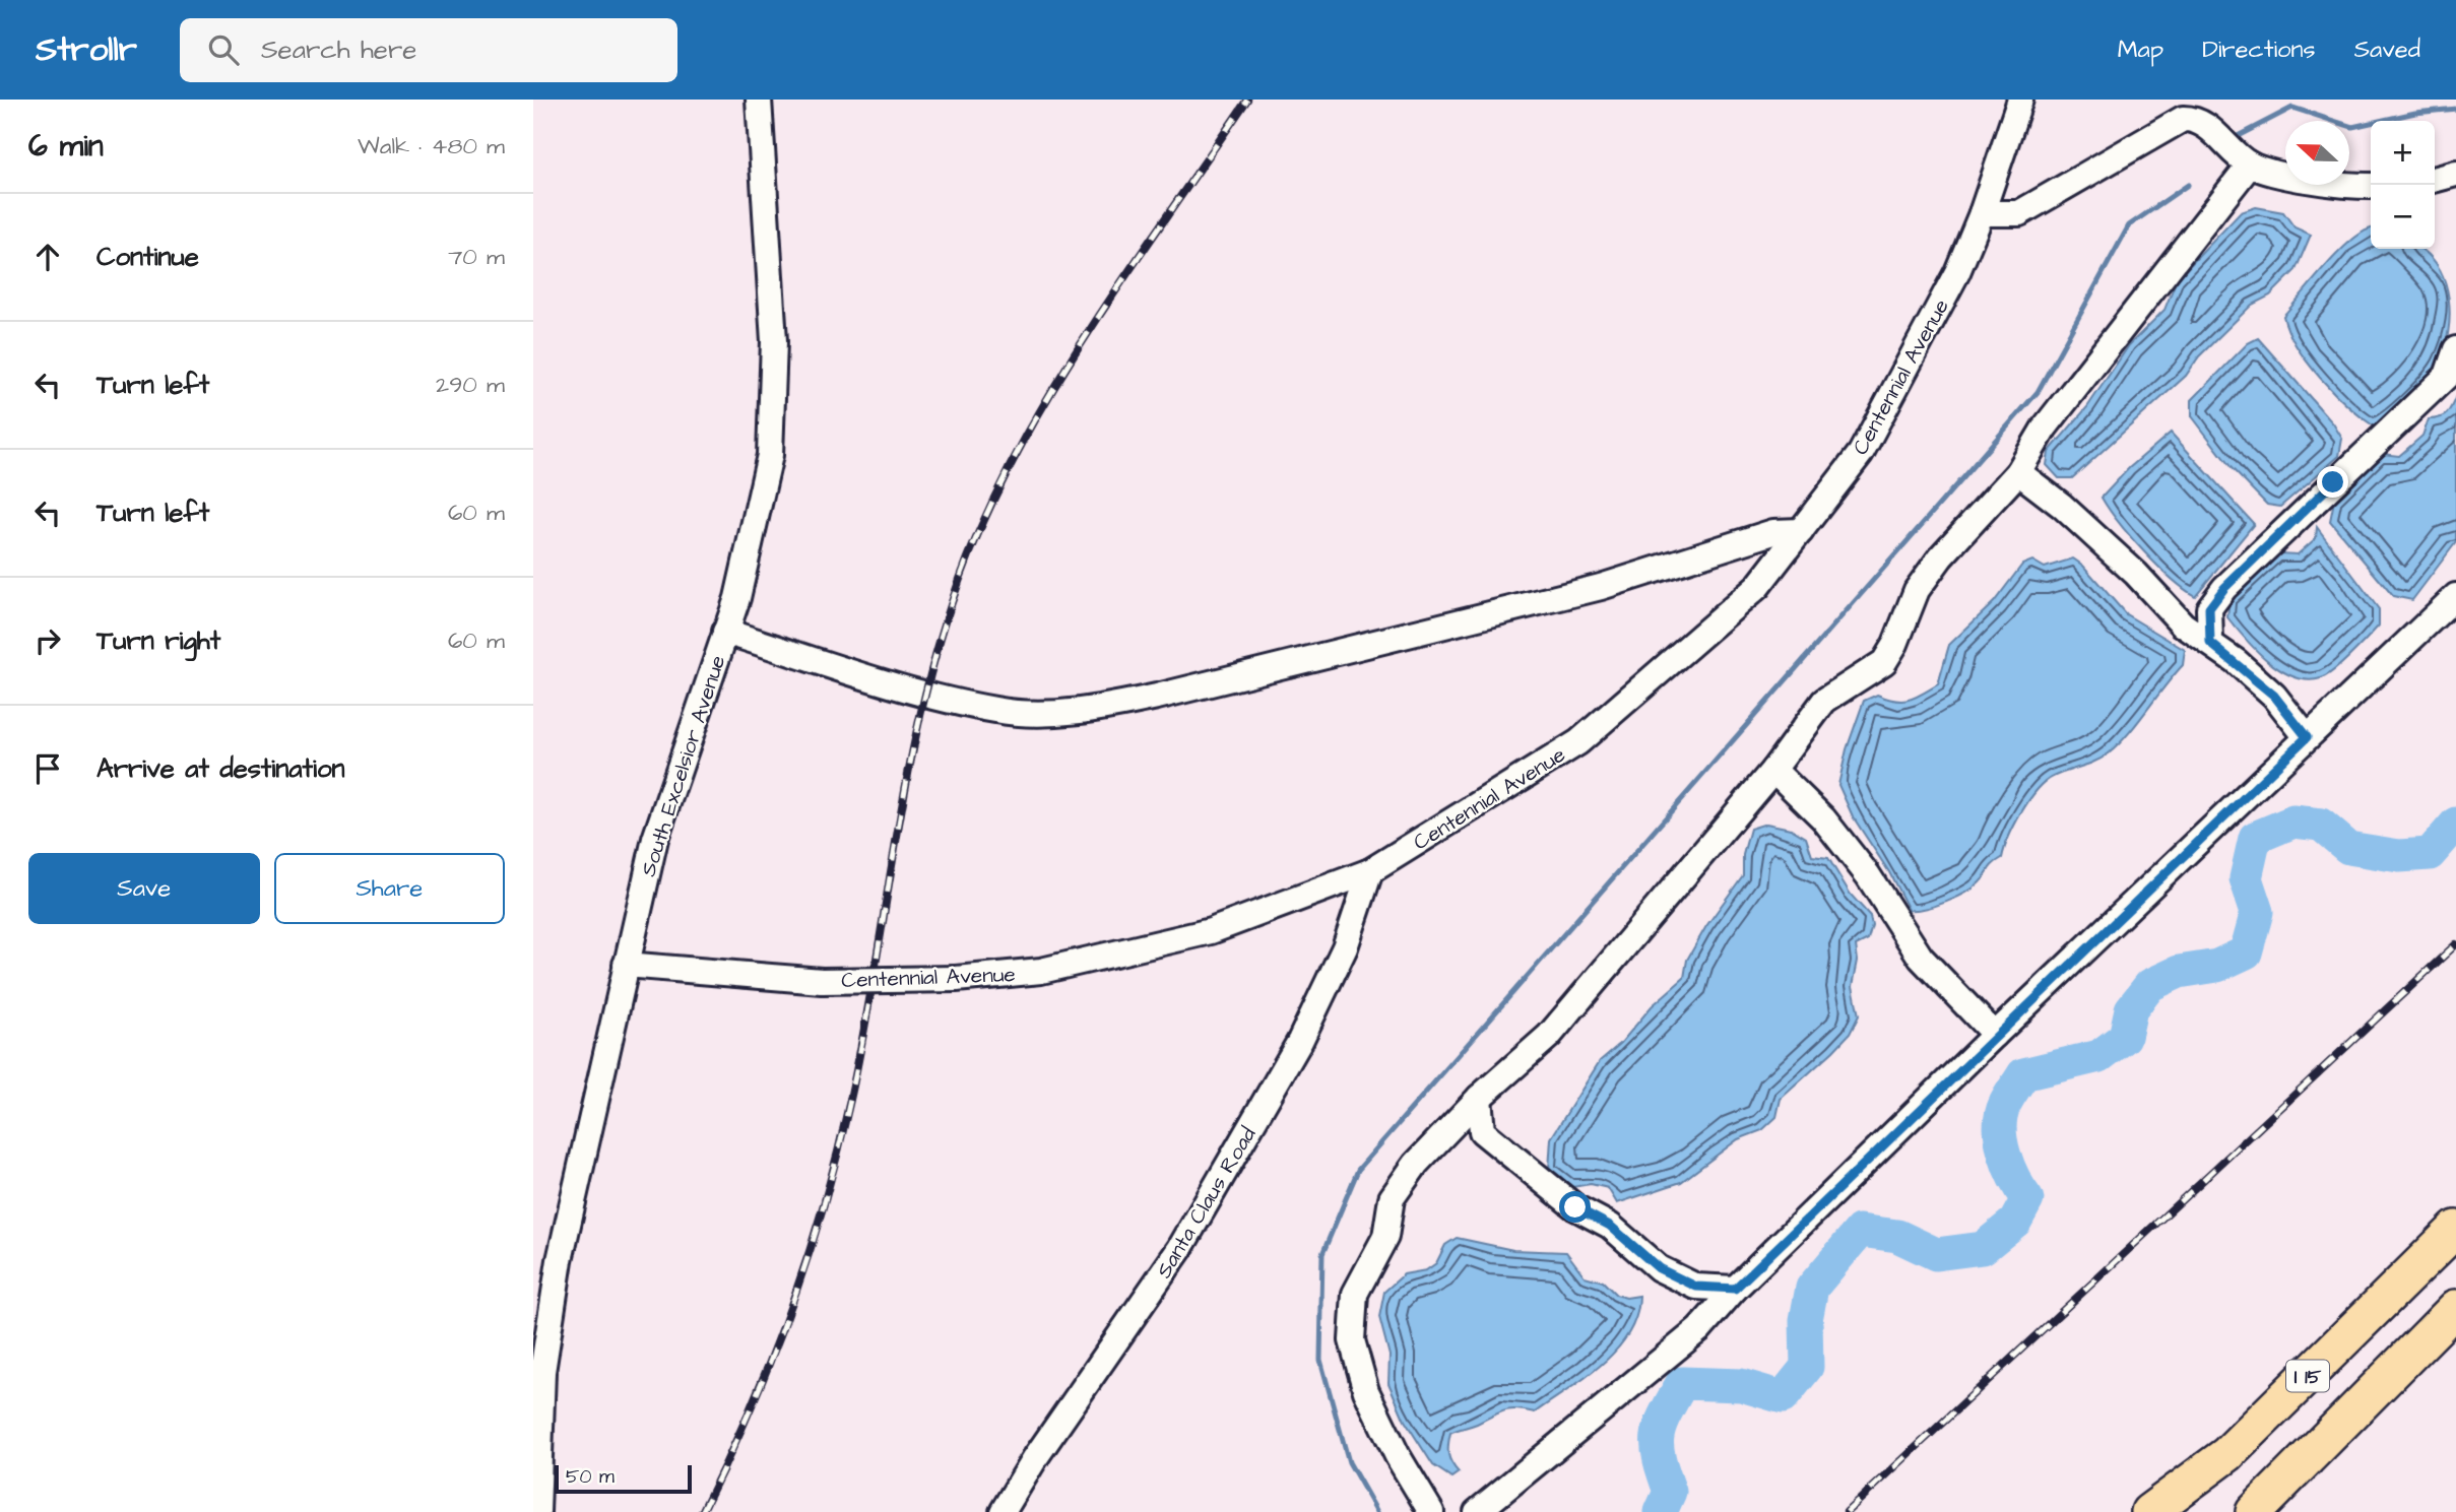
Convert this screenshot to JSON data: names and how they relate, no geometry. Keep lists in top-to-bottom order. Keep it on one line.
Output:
{"streets":{"highway":["I 15"],"street":["Centennial Avenue","South Excelsior Avenue","Santa Claus Road"]},"crossings":[["Centennial Avenue","South Excelsior Avenue"],["Centennial Avenue","Santa Claus Road"]],"scale_bar":"50 m","north":"left","page":{"header":"Strollr","search":"Search here","nav":["Map","Directions","Saved"],"heading":["6 min","Walk · 480 m"],"map_buttons":["+","−"],"list":[["Continue","70 m"],["Turn left","290 m"],["Turn left","60 m"],["Turn right","60 m"],"Arrive at destination"],"buttons":["Save","Share"],"scale":"50 m"}}
